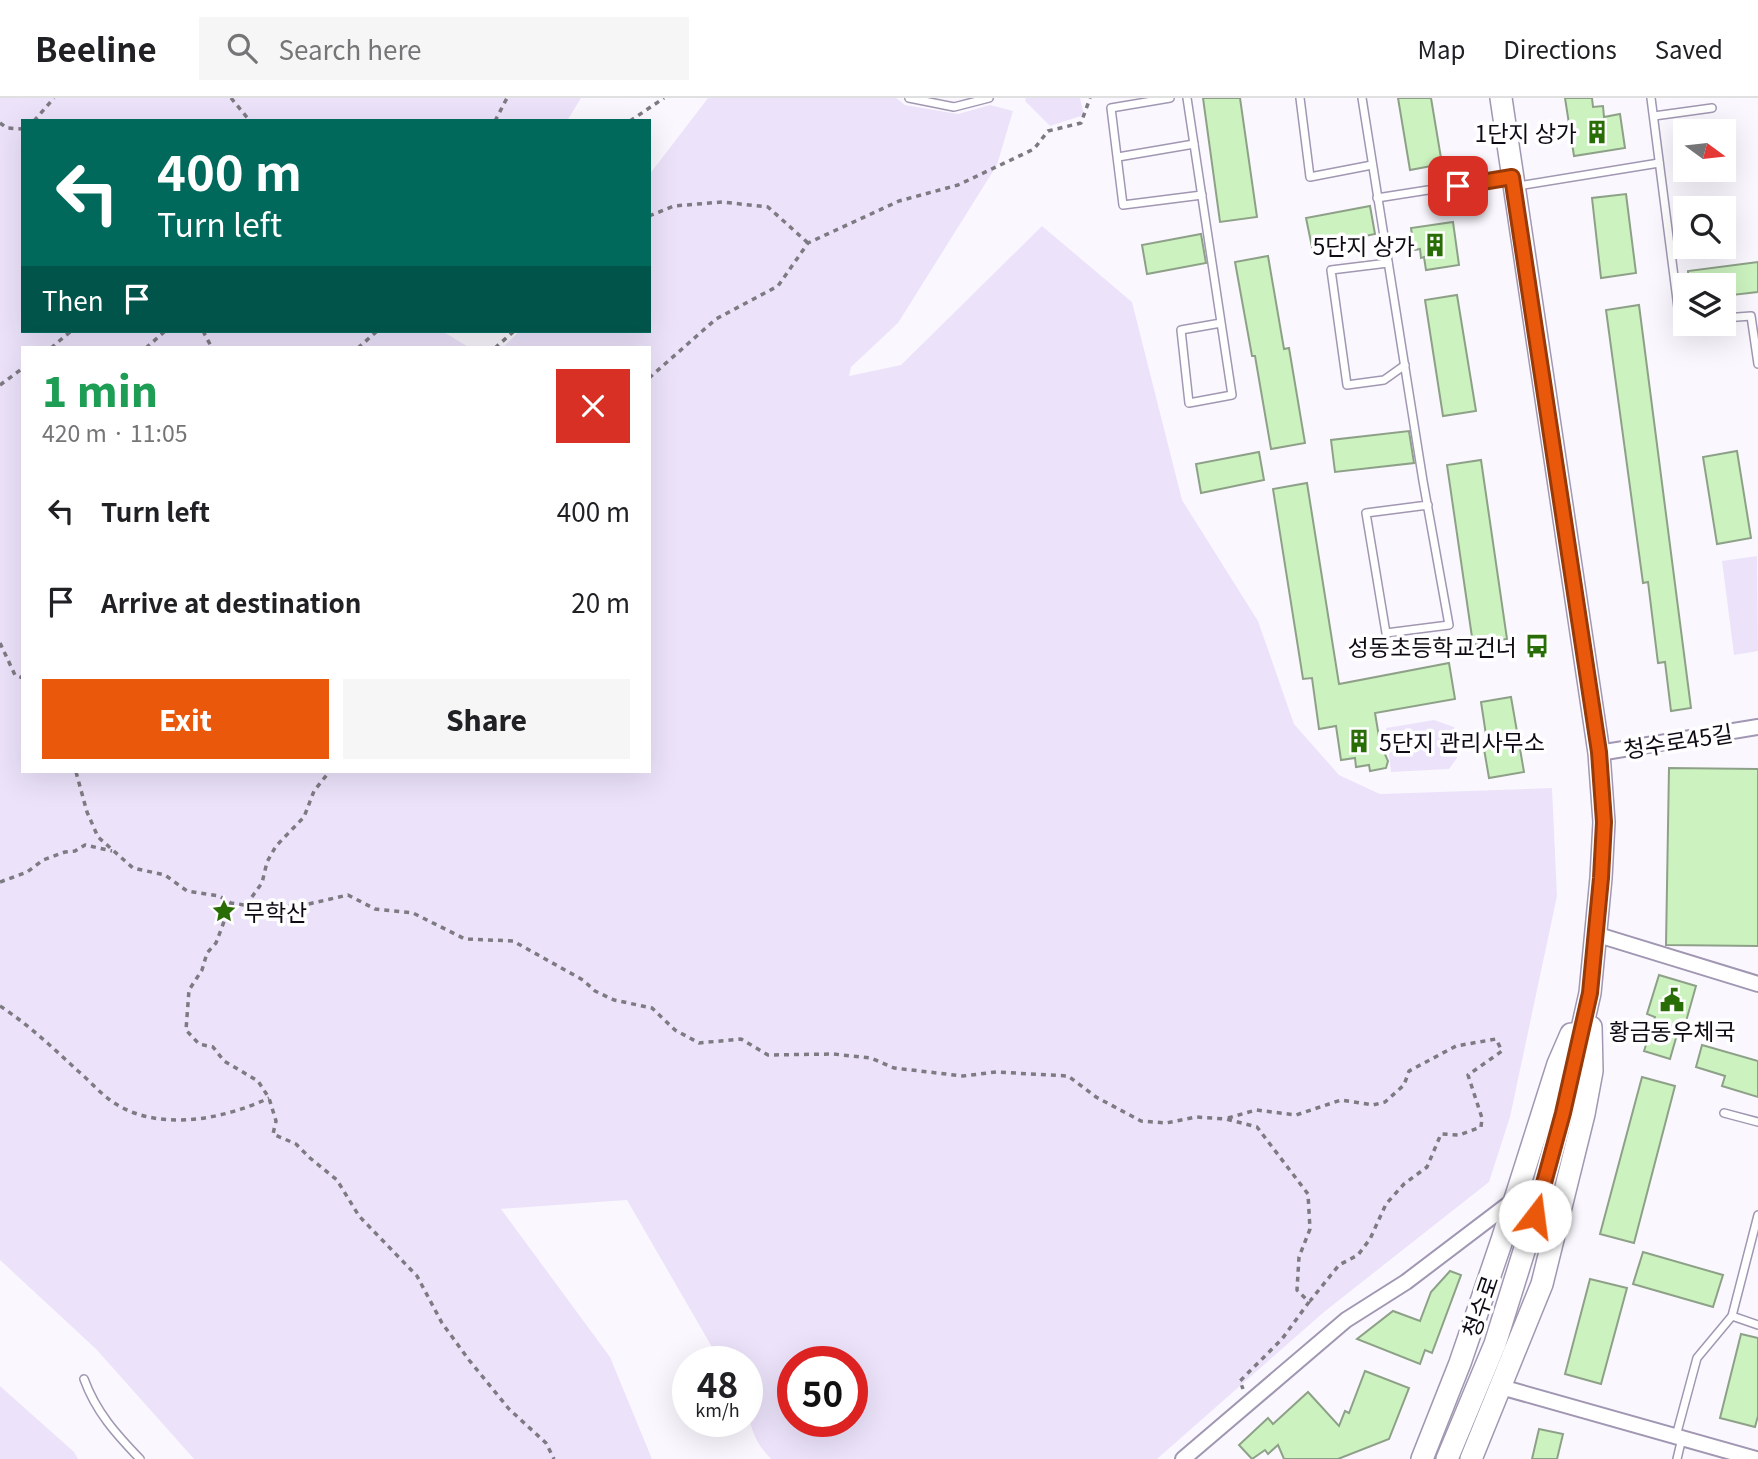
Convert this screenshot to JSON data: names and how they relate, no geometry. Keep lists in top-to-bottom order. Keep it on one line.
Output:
{"streets":{"main road":["청수로"],"street":["청수로45길"]},"crossings":[["청수로45길","청수로"]],"places":{"building":["1단지 상가","5단지 상가","5단지 관리사무소"],"bus stop":["성동초등학교건너"],"place":["무학산"],"public building":["황금동우체국"]},"north":"right","page":{"header":"Beeline","search":"Search here","nav":["Map","Directions","Saved"],"turn":["400 m","Turn left"],"then":"Then","heading":["1 min","420 m · 11:05"],"list":[{"name":"Turn left","value":"400 m"},{"name":"Arrive at destination","value":"20 m"}],"buttons":["Exit","Share"],"speed":"48 km/h","limit":"50"}}
